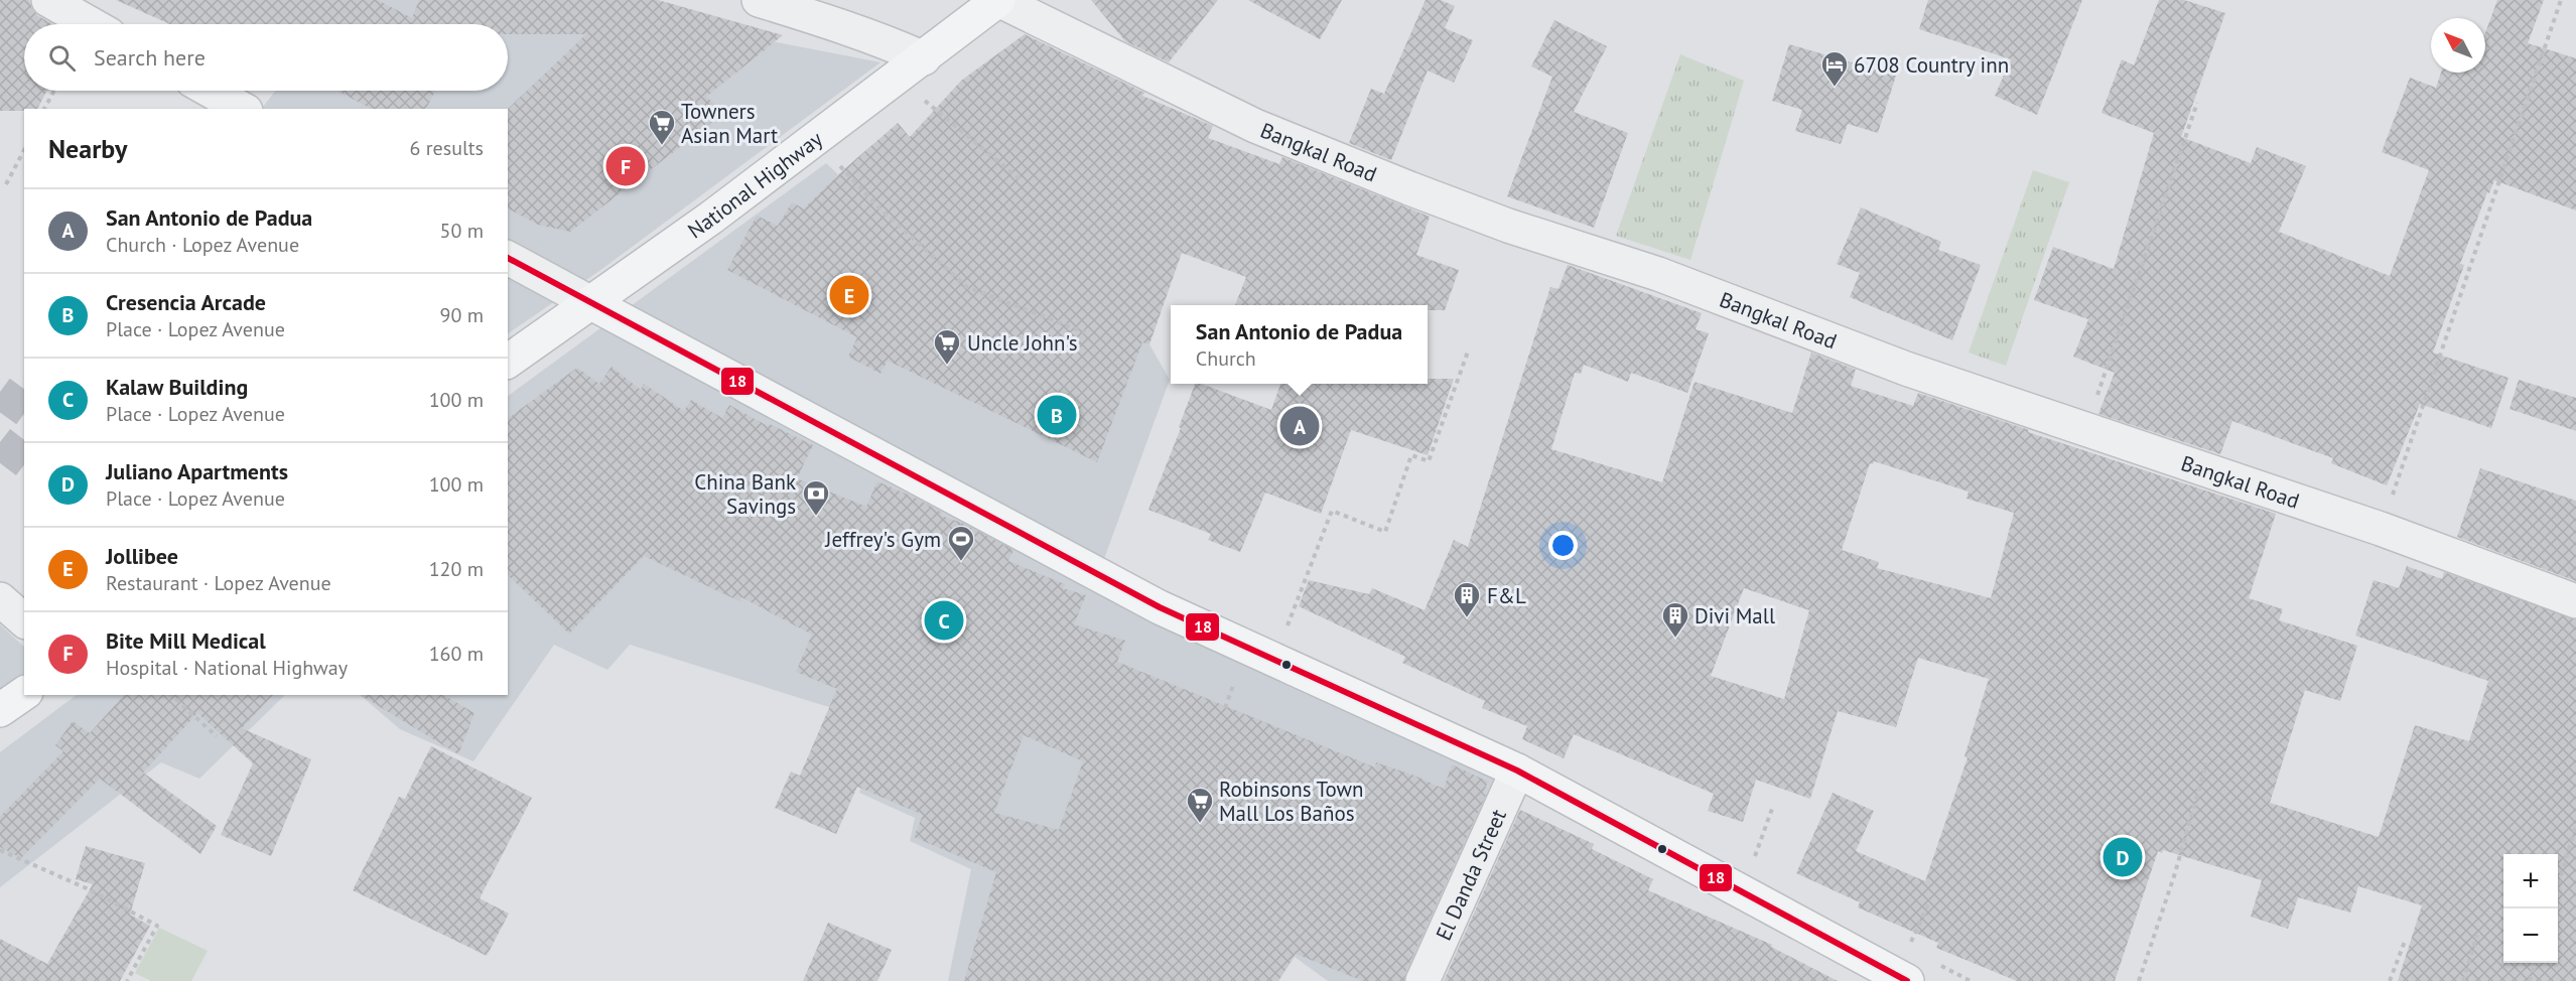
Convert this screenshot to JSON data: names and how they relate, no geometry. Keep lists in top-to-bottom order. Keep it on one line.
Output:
{"streets":{"main road":["National Highway"],"street":["Bangkal Road","El Danda Street"]},"crossings":[["Bangkal Road","National Highway"]],"places":{"hotel":["6708 Country inn"],"supermarket":["Towners Asian Mart","Uncle John's","Robinsons Town Mall Los Baños"],"bank":["China Bank Savings"],"sports":["Jeffrey's Gym"],"building":["F&L","Divi Mall"]},"lines":["transit line 18"],"north":"top left","page":{"search":"Search here","heading":["Nearby","6 results"],"pins":["F","E","B","A","C","D"],"list":[{"mark":"A","name":"San Antonio de Padua","note":"Church · Lopez Avenue","value":"50 m"},{"mark":"B","name":"Cresencia Arcade","note":"Place · Lopez Avenue","value":"90 m"},{"mark":"C","name":"Kalaw Building","note":"Place · Lopez Avenue","value":"100 m"},{"mark":"D","name":"Juliano Apartments","note":"Place · Lopez Avenue","value":"100 m"},{"mark":"E","name":"Jollibee","note":"Restaurant · Lopez Avenue","value":"120 m"},{"mark":"F","name":"Bite Mill Medical","note":"Hospital · National Highway","value":"160 m"}],"popup":["San Antonio de Padua","Church"],"map_buttons":["+","−"]}}
